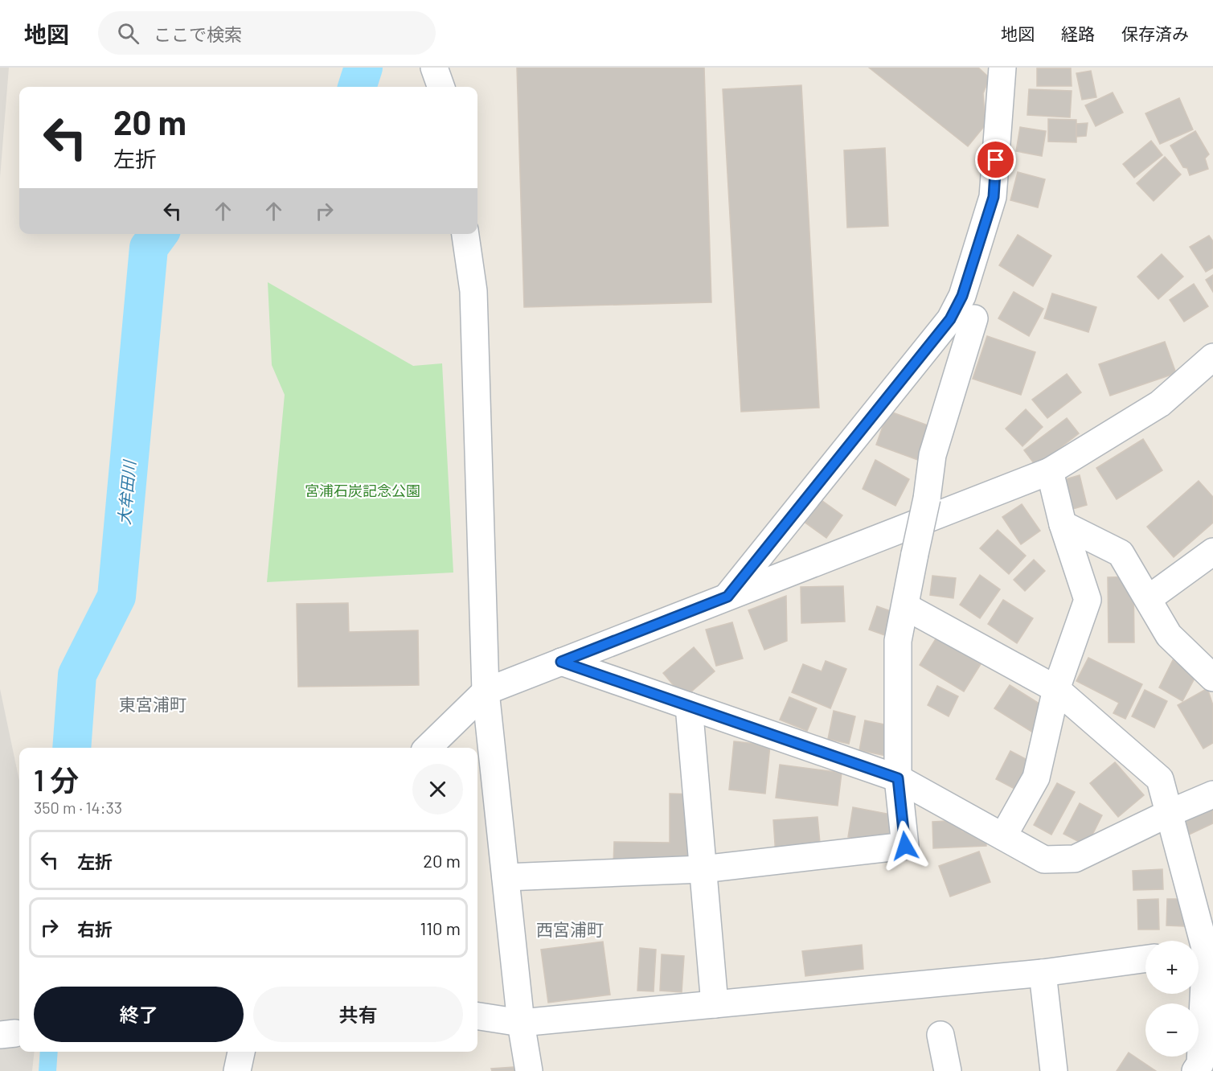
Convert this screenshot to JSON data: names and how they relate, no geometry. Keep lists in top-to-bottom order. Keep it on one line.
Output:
{"districts":["東宮浦町","西宮浦町"],"water":["大牟田川"],"parks":["宮浦石炭記念公園"],"page":{"header":"地図","search":"ここで検索","nav":["地図","経路","保存済み"],"turn":["20 m","左折"],"heading":["1 分","350 m · 14:33"],"list":[{"name":"左折","value":"20 m"},{"name":"右折","value":"110 m"}],"map_buttons":["+","−"],"buttons":["終了","共有"]}}
